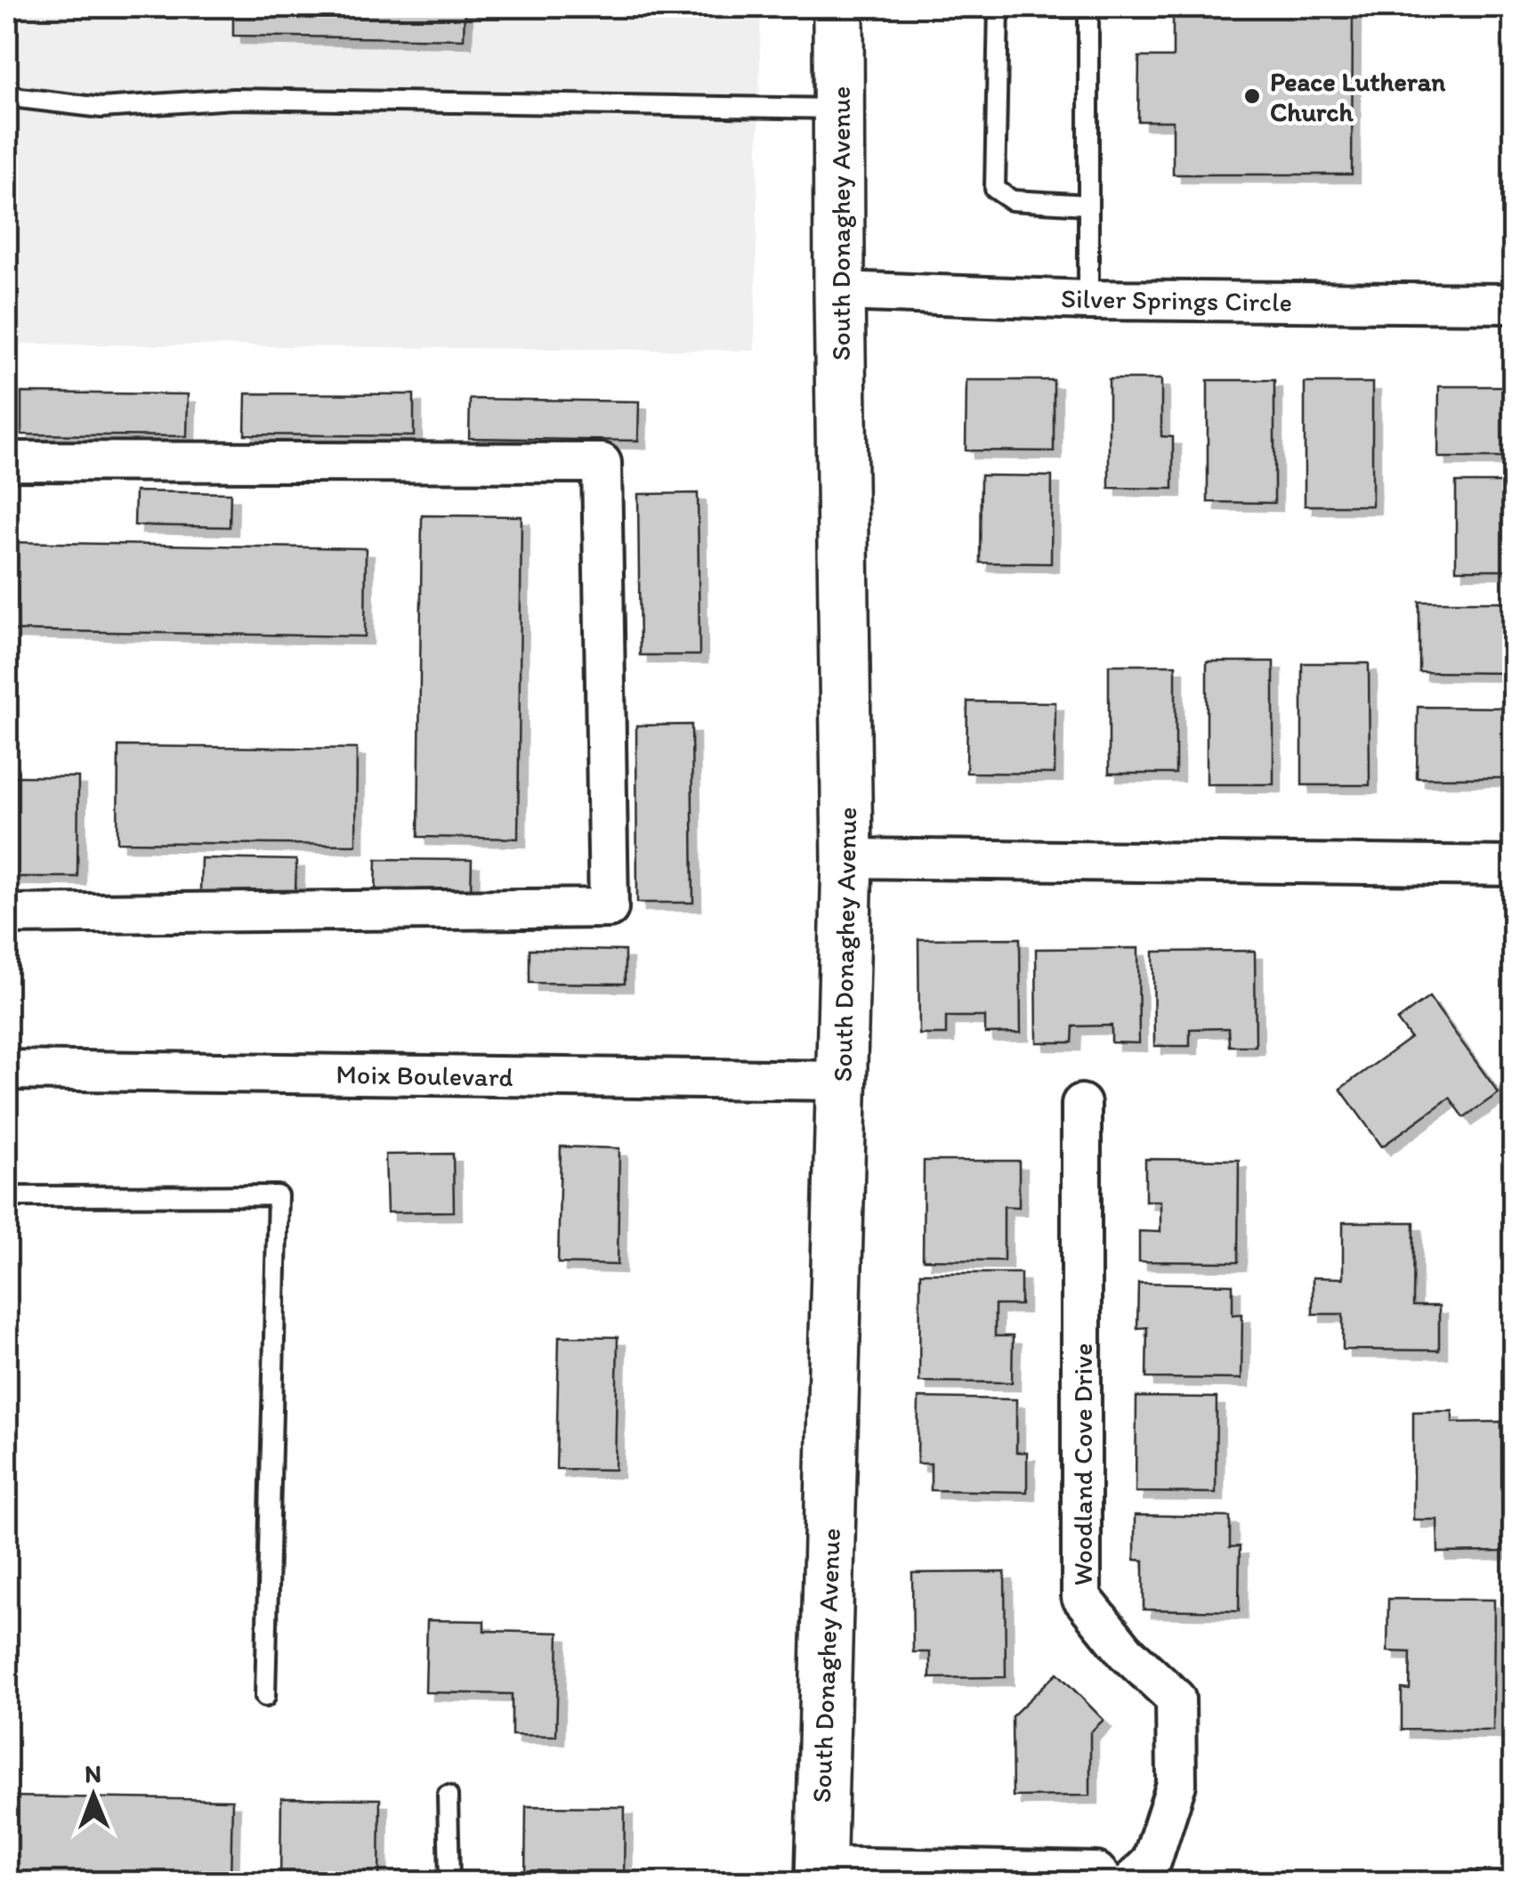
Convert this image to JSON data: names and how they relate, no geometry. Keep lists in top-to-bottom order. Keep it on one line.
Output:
{"streets":{"street":["South Donaghey Avenue","Silver Springs Circle","Moix Boulevard","Woodland Cove Drive"]},"crossings":[["South Donaghey Avenue","Silver Springs Circle"],["South Donaghey Avenue","Moix Boulevard"]],"places":["Peace Lutheran Church"],"north":"top"}
